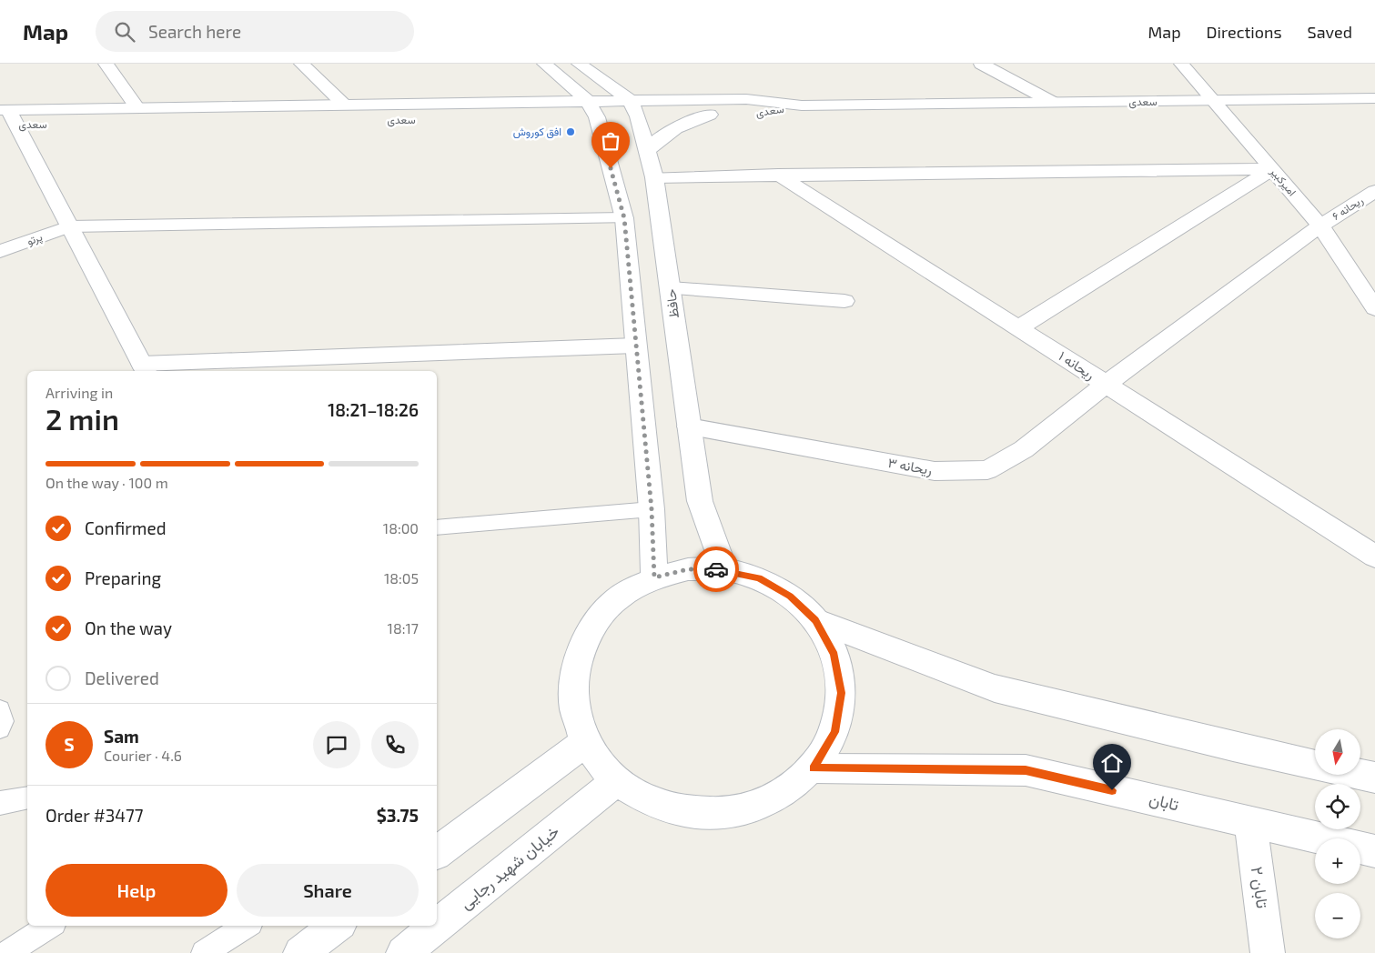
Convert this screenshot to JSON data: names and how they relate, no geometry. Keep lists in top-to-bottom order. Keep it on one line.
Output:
{"streets":{"street":["سعدی","امیرکبیر","ریحانه ۶","پرتو","حافظ","ریحانه ۱","ریحانه ۳","تابان","خیابان شهید رجایی","تابان ۲"]},"crossings":[["سعدی","امیرکبیر"],["سعدی","حافظ"],["امیرکبیر","ریحانه ۶"],["ریحانه ۶","ریحانه ۱"],["ریحانه ۶","ریحانه ۳"],["حافظ","ریحانه ۳"],["ریحانه ۱","ریحانه ۳"],["تابان","تابان ۲"]],"places":["افق کوروش"],"north":"bottom","page":{"header":"Map","search":"Search here","nav":["Map","Directions","Saved"],"heading":["2 min","Arriving in","18:21–18:26"],"panel":["Sam","Courier · 4.6","Order #3477","$3.75"],"bar":"On the way · 100 m","list":[["Confirmed","18:00"],["Preparing","18:05"],["On the way","18:17"],"Delivered"],"round":"S","map_buttons":["+","−"],"buttons":["Help","Share"]}}
